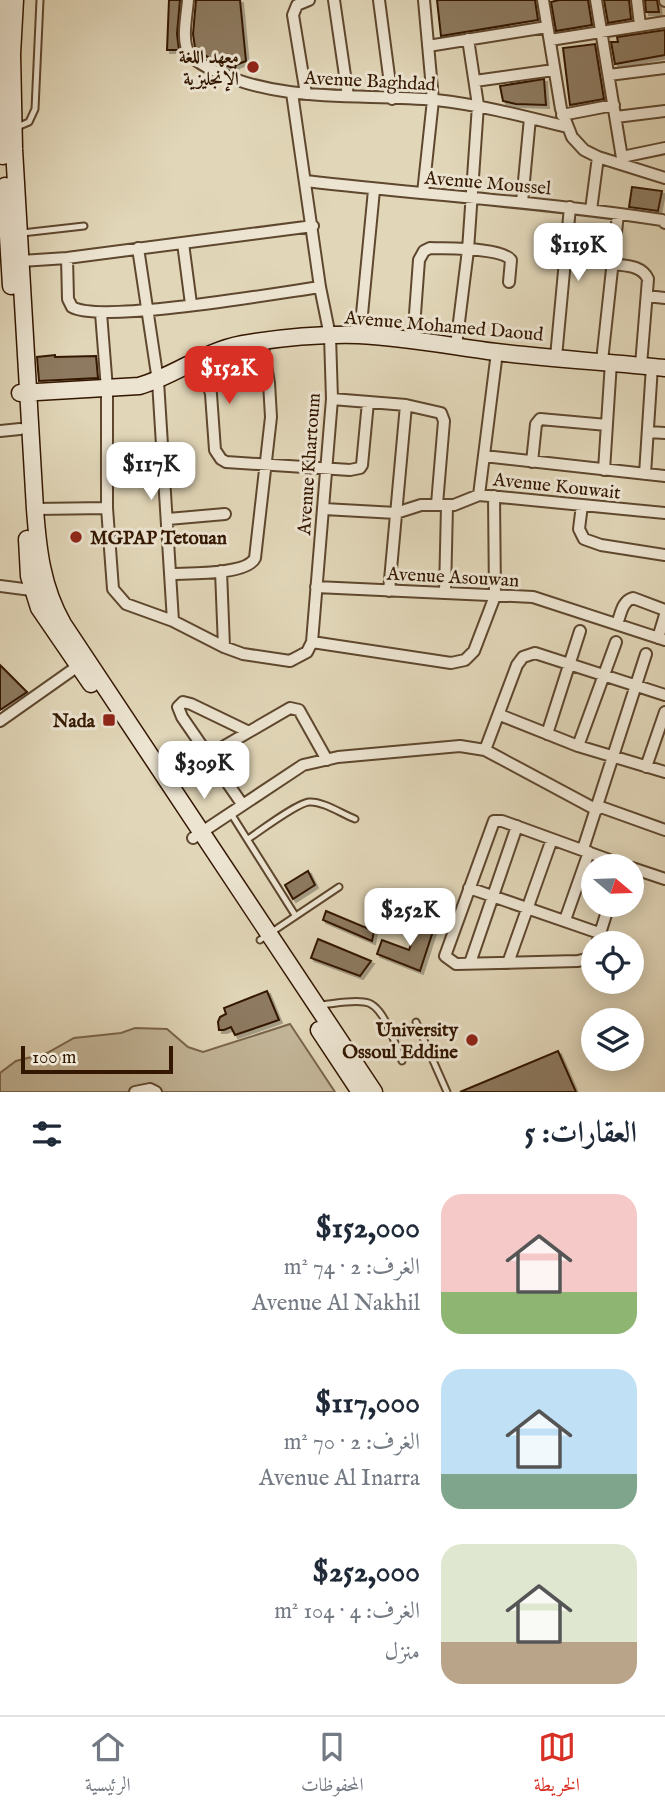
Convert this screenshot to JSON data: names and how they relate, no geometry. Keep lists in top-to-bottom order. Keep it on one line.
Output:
{"streets":{"main road":["Avenue Mohamed Daoud"],"street":["Avenue Baghdad","Avenue Moussel","Avenue Khartoum","Avenue Kouwait","Avenue Asouwan"]},"crossings":[["Avenue Baghdad","Avenue Khartoum"],["Avenue Moussel","Avenue Khartoum"],["Avenue Mohamed Daoud","Avenue Khartoum"],["Avenue Khartoum","Avenue Kouwait"],["Avenue Khartoum","Avenue Asouwan"]],"places":{"other":["معهد اللغة الإنجليزية","MGPAP Tetouan","University Ossoul Eddine"],"transit":["Nada"]},"scale_bar":"100 m","north":"right","page":{"price":["$119K","$152K","$117K","$309K","$252K"],"scale":"100 m","heading":"العقارات: 5","list":[{"name":"$152,000","note":"الغرف: 2 · 74 m² · Avenue Al Nakhil"},{"name":"$117,000","note":"الغرف: 2 · 70 m² · Avenue Al Inarra"},{"name":"$252,000","note":"الغرف: 4 · 104 m² · منزل"}],"tabs":["الخريطة","المحفوظات","الرئيسية"]}}
